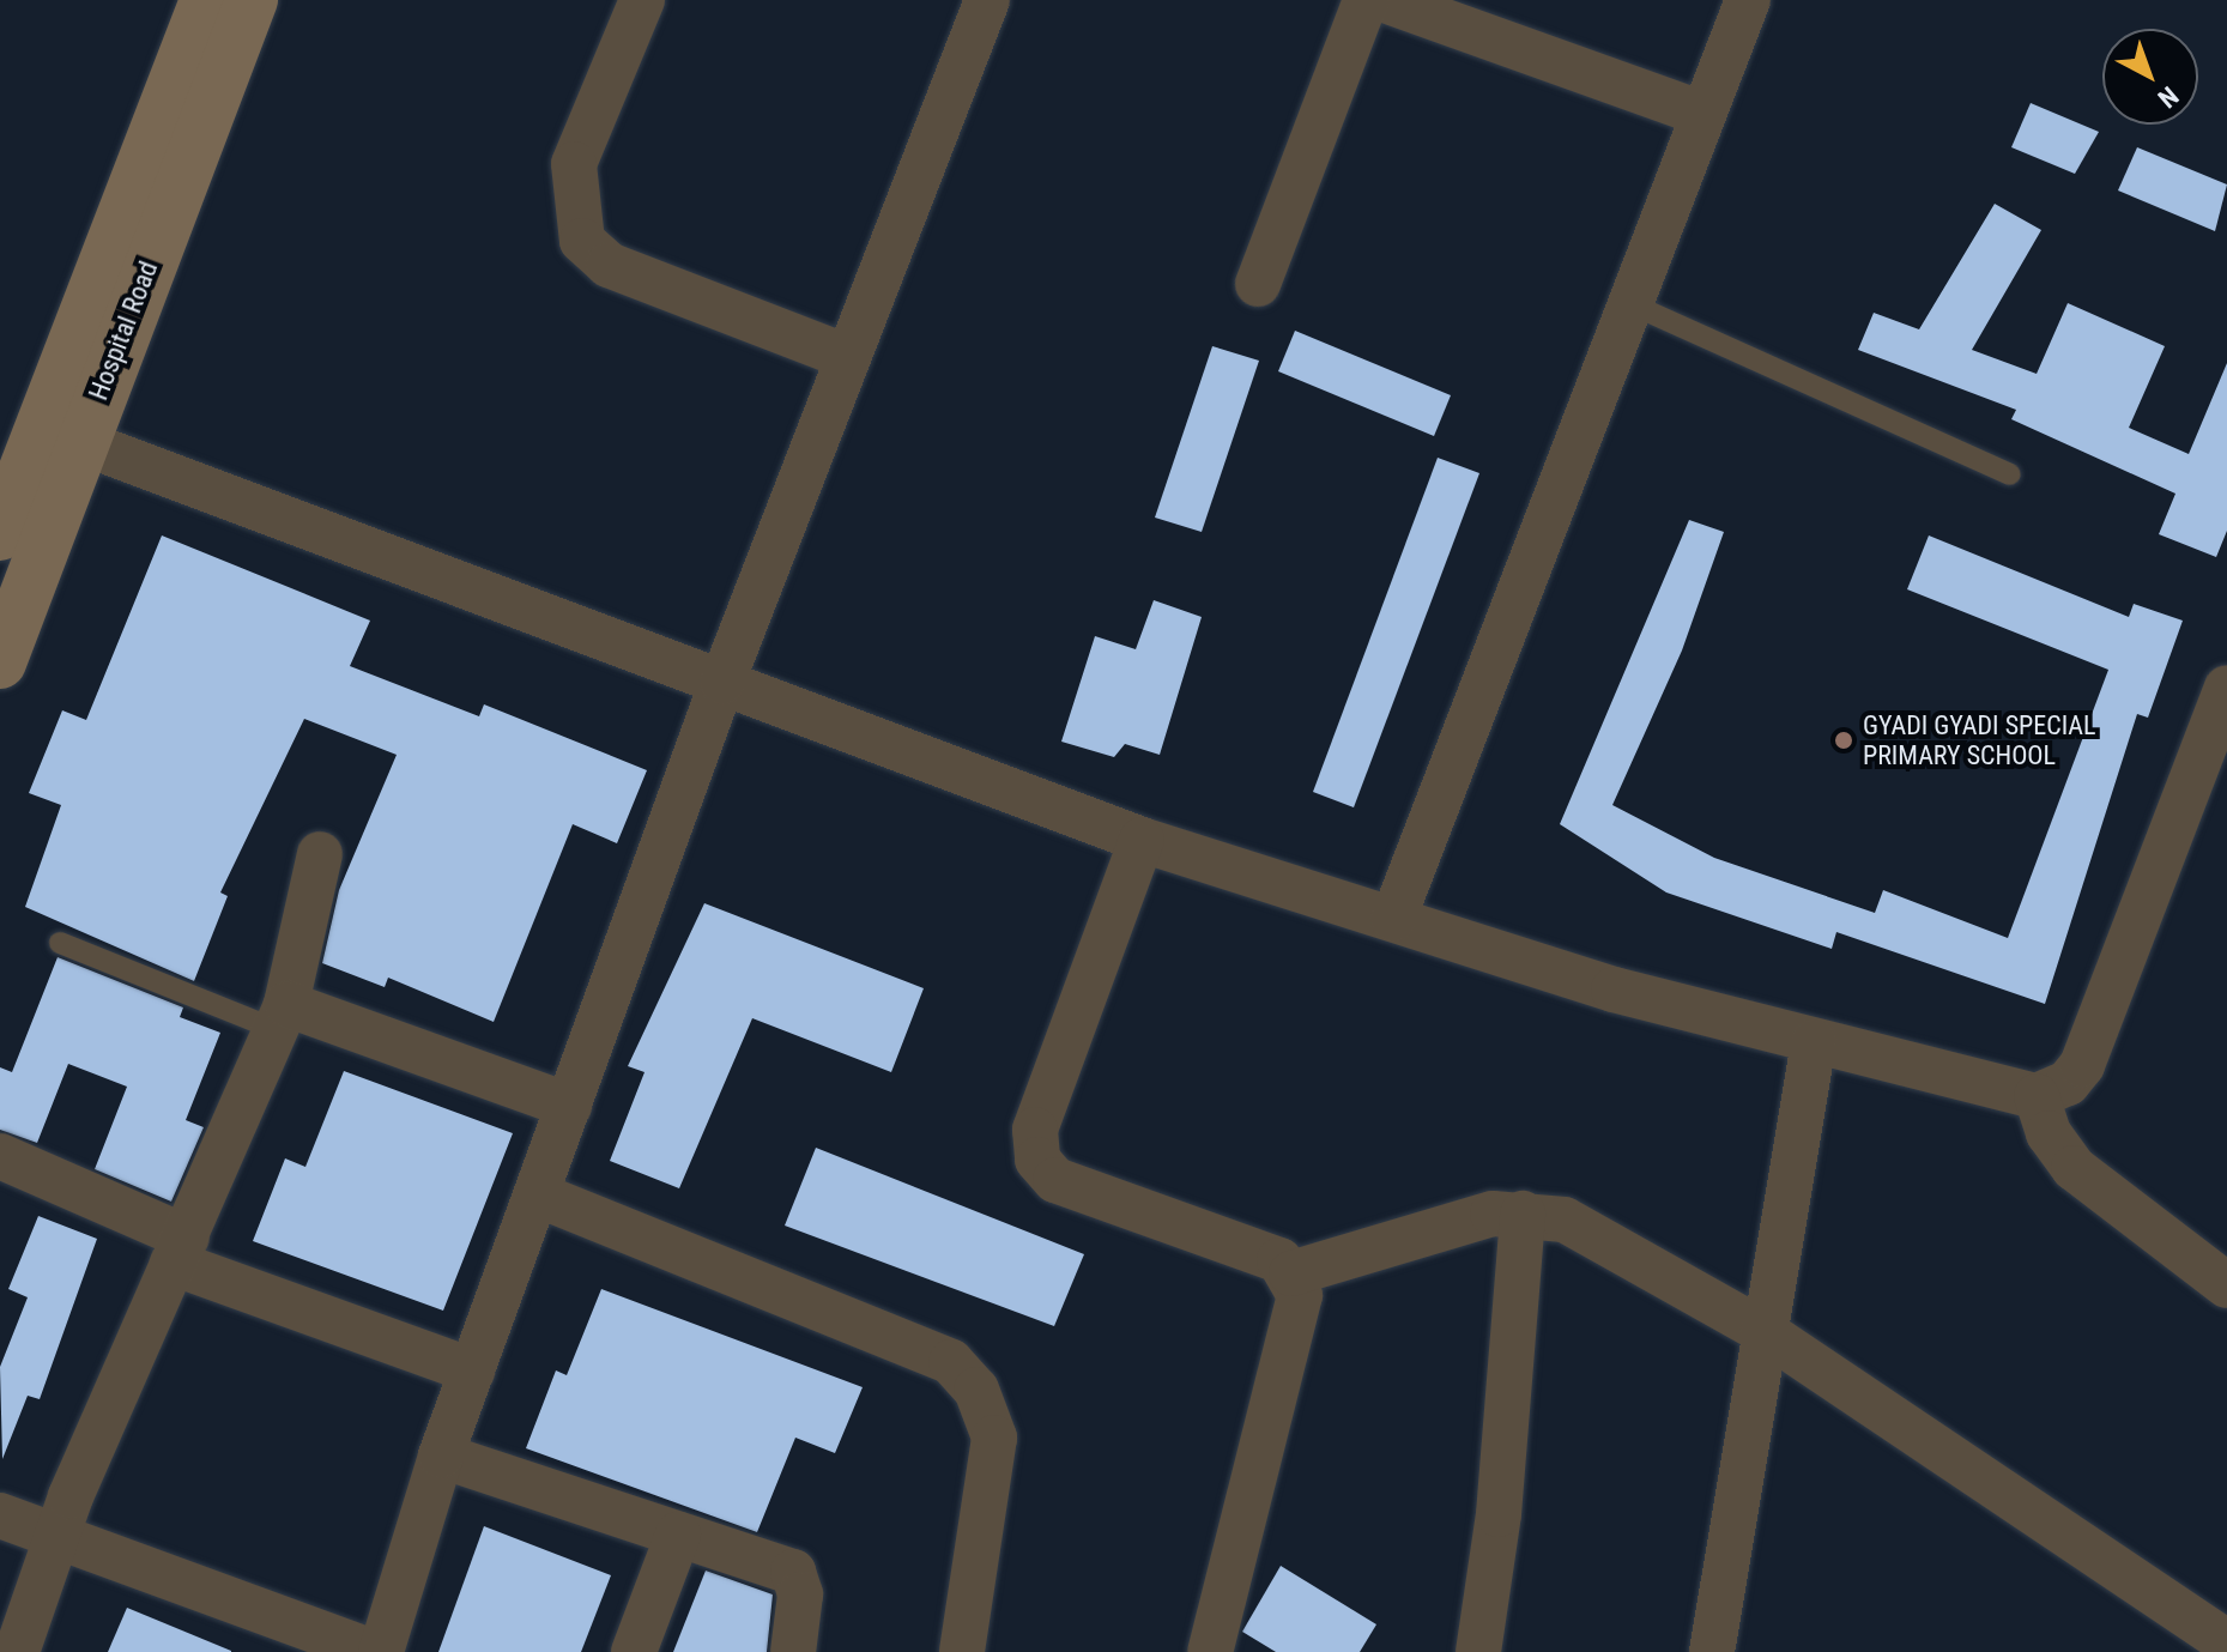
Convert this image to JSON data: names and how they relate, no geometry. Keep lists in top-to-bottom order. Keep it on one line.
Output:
{"streets":{"main road":["Hospital Road"]},"places":["GYADI GYADI SPECIAL PRIMARY SCHOOL"],"north":"bottom right"}
